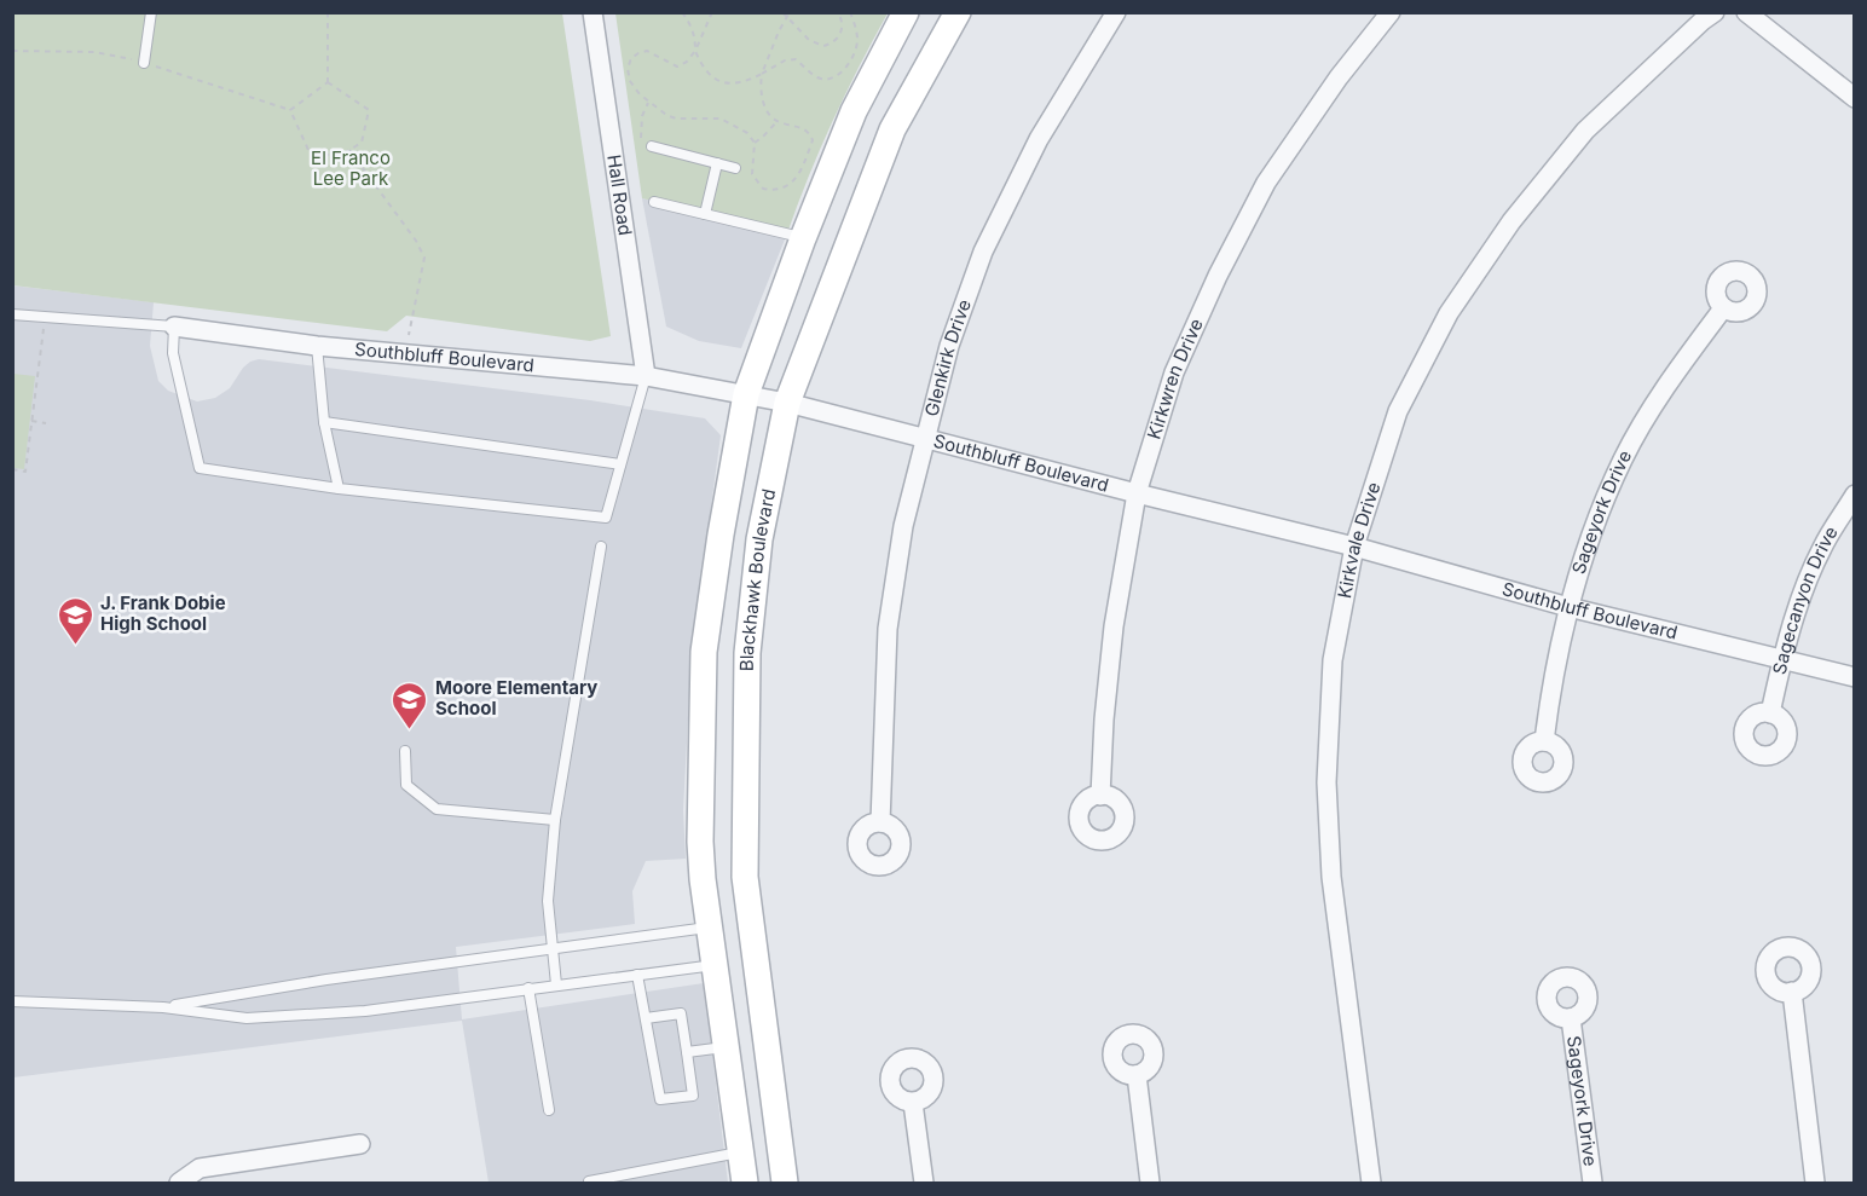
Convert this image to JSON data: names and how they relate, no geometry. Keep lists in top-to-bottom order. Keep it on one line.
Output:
{"streets":{"main road":["Blackhawk Boulevard"],"street":["Hall Road","Southbluff Boulevard","Glenkirk Drive","Kirkwren Drive","Sageyork Drive","Kirkvale Drive","Sagecanyon Drive"]},"crossings":[["Hall Road","Southbluff Boulevard"],["Southbluff Boulevard","Glenkirk Drive"],["Southbluff Boulevard","Kirkwren Drive"],["Southbluff Boulevard","Sageyork Drive"],["Southbluff Boulevard","Kirkvale Drive"],["Southbluff Boulevard","Blackhawk Boulevard"],["Southbluff Boulevard","Sagecanyon Drive"]],"parks":["El Franco Lee Park"],"places":{"school or university":["J. Frank Dobie High School","Moore Elementary School"]}}
